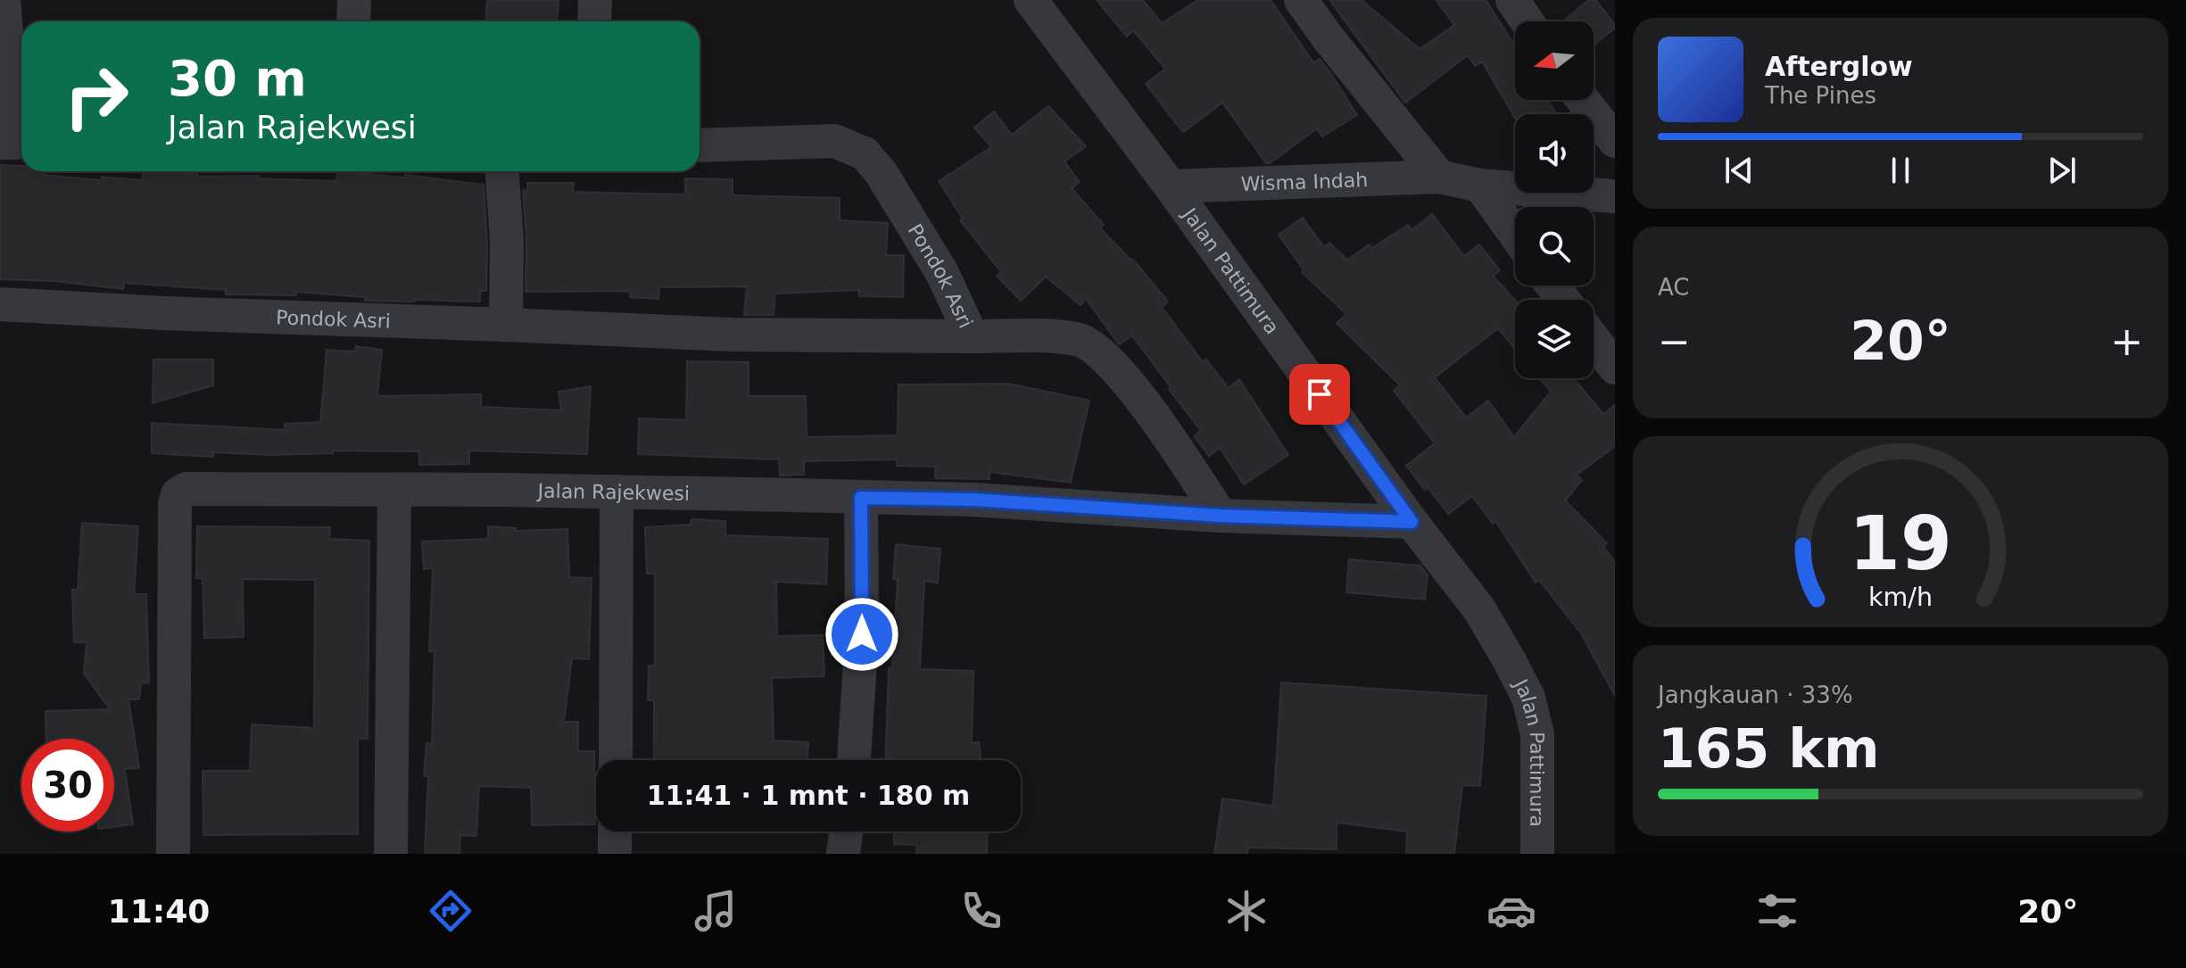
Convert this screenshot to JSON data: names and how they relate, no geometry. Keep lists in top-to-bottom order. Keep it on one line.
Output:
{"streets":{"street":["Wisma Indah","Jalan Pattimura","Pondok Asri","Jalan Rajekwesi"]},"crossings":[["Wisma Indah","Jalan Pattimura"],["Jalan Pattimura","Jalan Rajekwesi"],["Pondok Asri","Jalan Rajekwesi"]],"north":"left","page":{"turn":["30 m","Jalan Rajekwesi"],"song":["Afterglow","The Pines"],"tile":["AC",["Jangkauan · 33%","165 km"]],"heat":["−","20°","+"],"limit":"30","trip":"11:41 · 1 mnt · 180 m","tabs":["11:40","20°"],"gauge":["19","km/h"]}}
